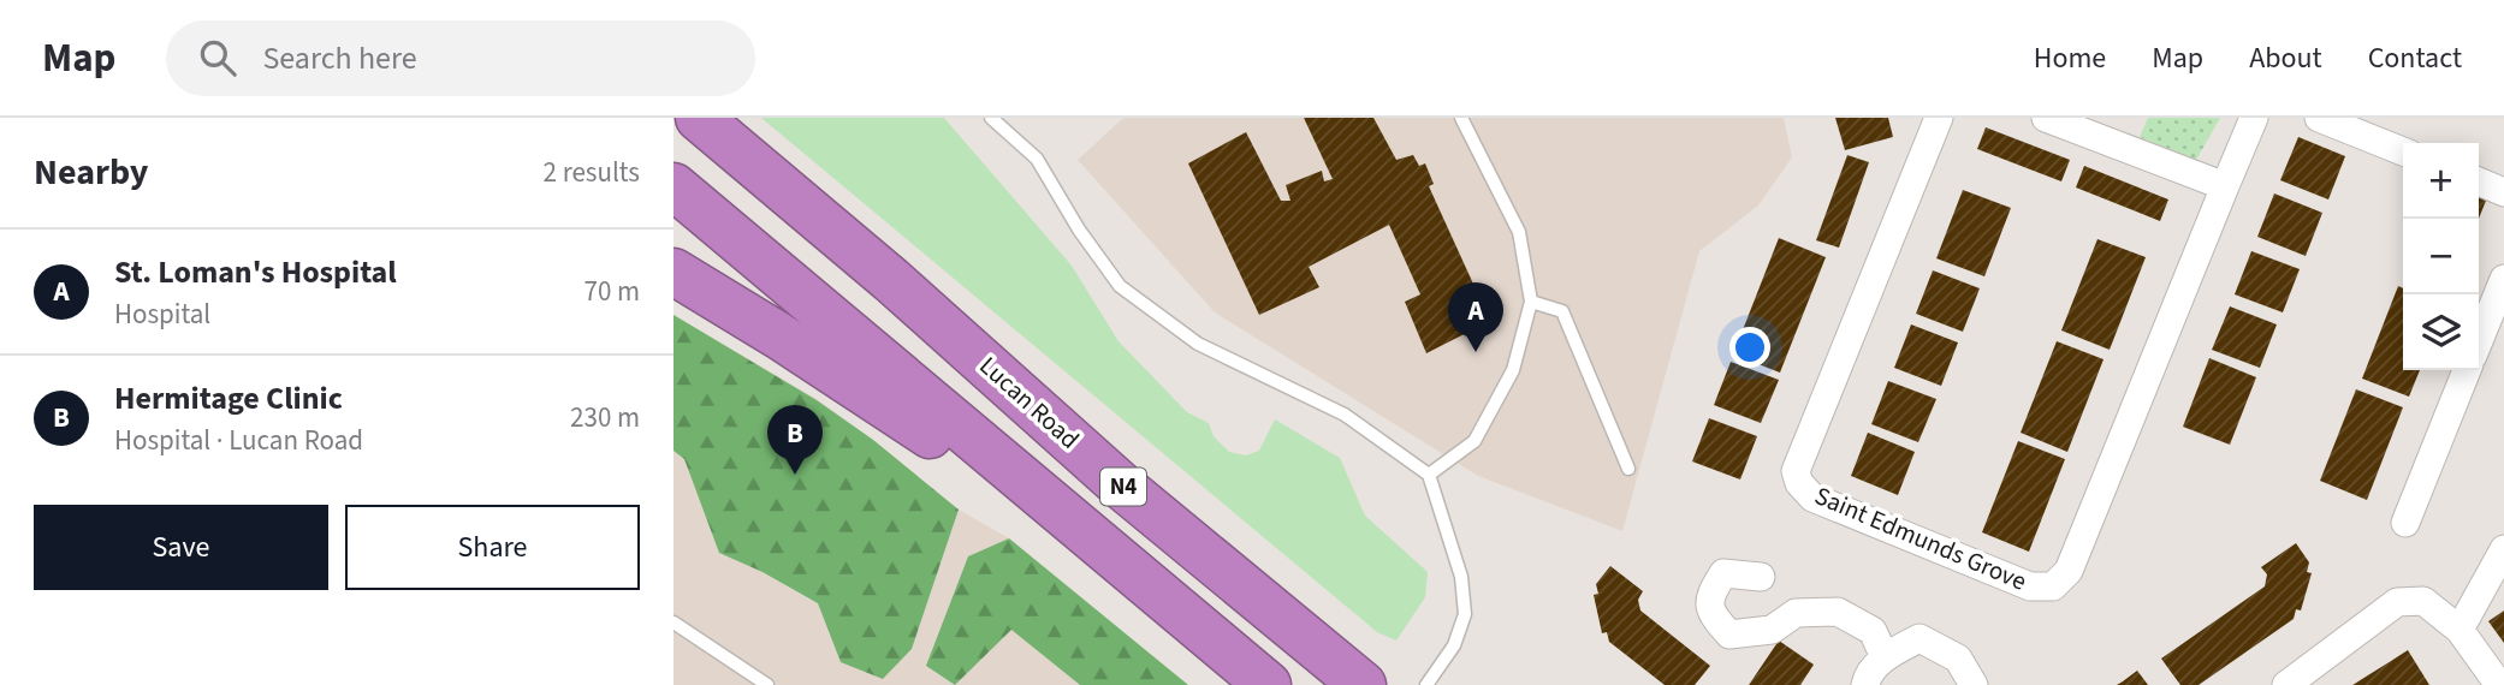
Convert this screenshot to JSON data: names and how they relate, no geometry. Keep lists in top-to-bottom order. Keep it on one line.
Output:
{"streets":{"highway":["Lucan Road","N4"],"street":["Saint Edmunds Grove"]},"page":{"header":"Map","search":"Search here","nav":["Home","Map","About","Contact"],"heading":["Nearby","2 results"],"map_buttons":["+","−"],"list":[{"mark":"A","name":"St. Loman's Hospital","note":"Hospital","value":"70 m"},{"mark":"B","name":"Hermitage Clinic","note":"Hospital · Lucan Road","value":"230 m"}],"pins":["A","B"],"buttons":["Save","Share"]}}
